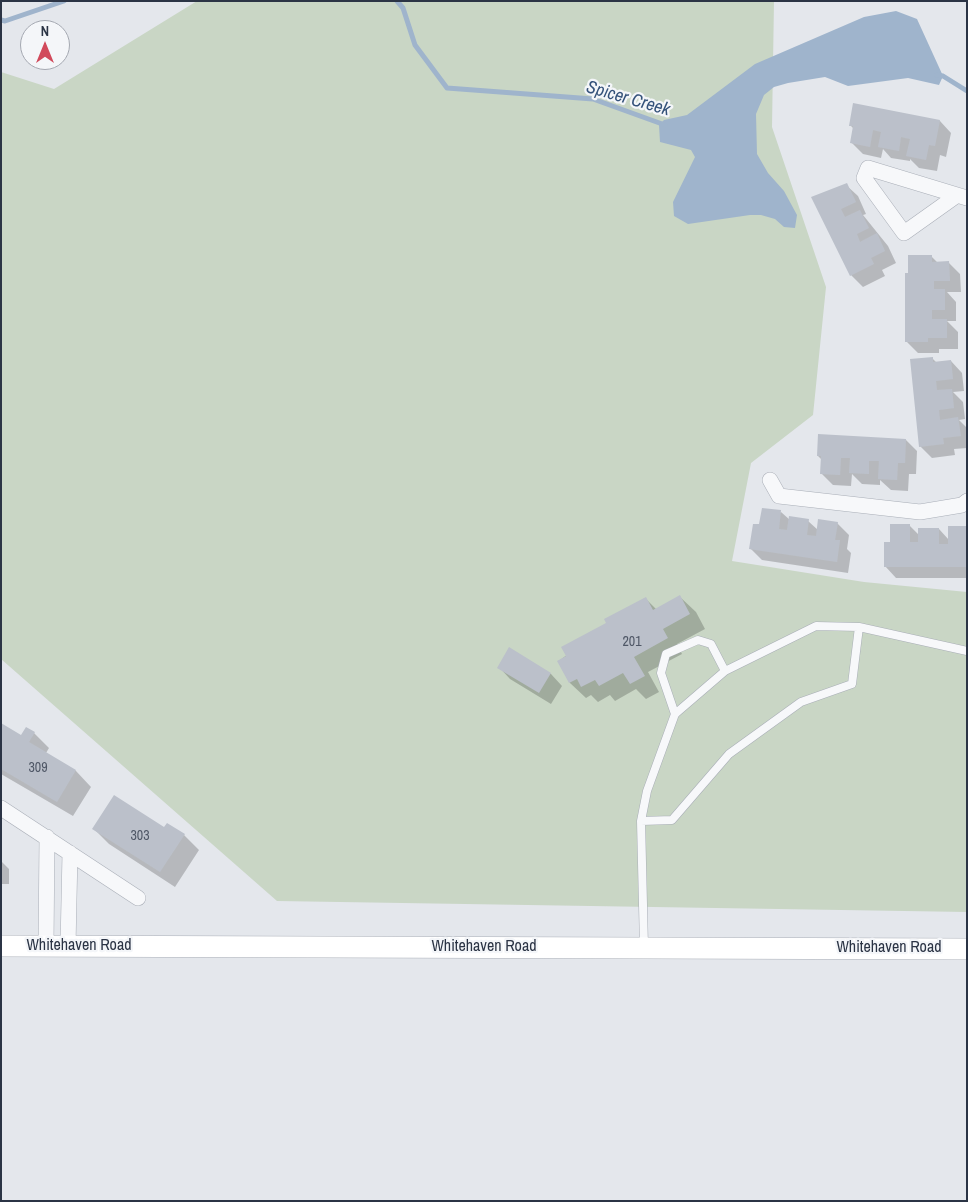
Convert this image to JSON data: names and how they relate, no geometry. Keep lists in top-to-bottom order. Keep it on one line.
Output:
{"streets":{"street":["Whitehaven Road"]},"water":["Spicer Creek"],"house_numbers":["201","309","303"],"north":"top"}
